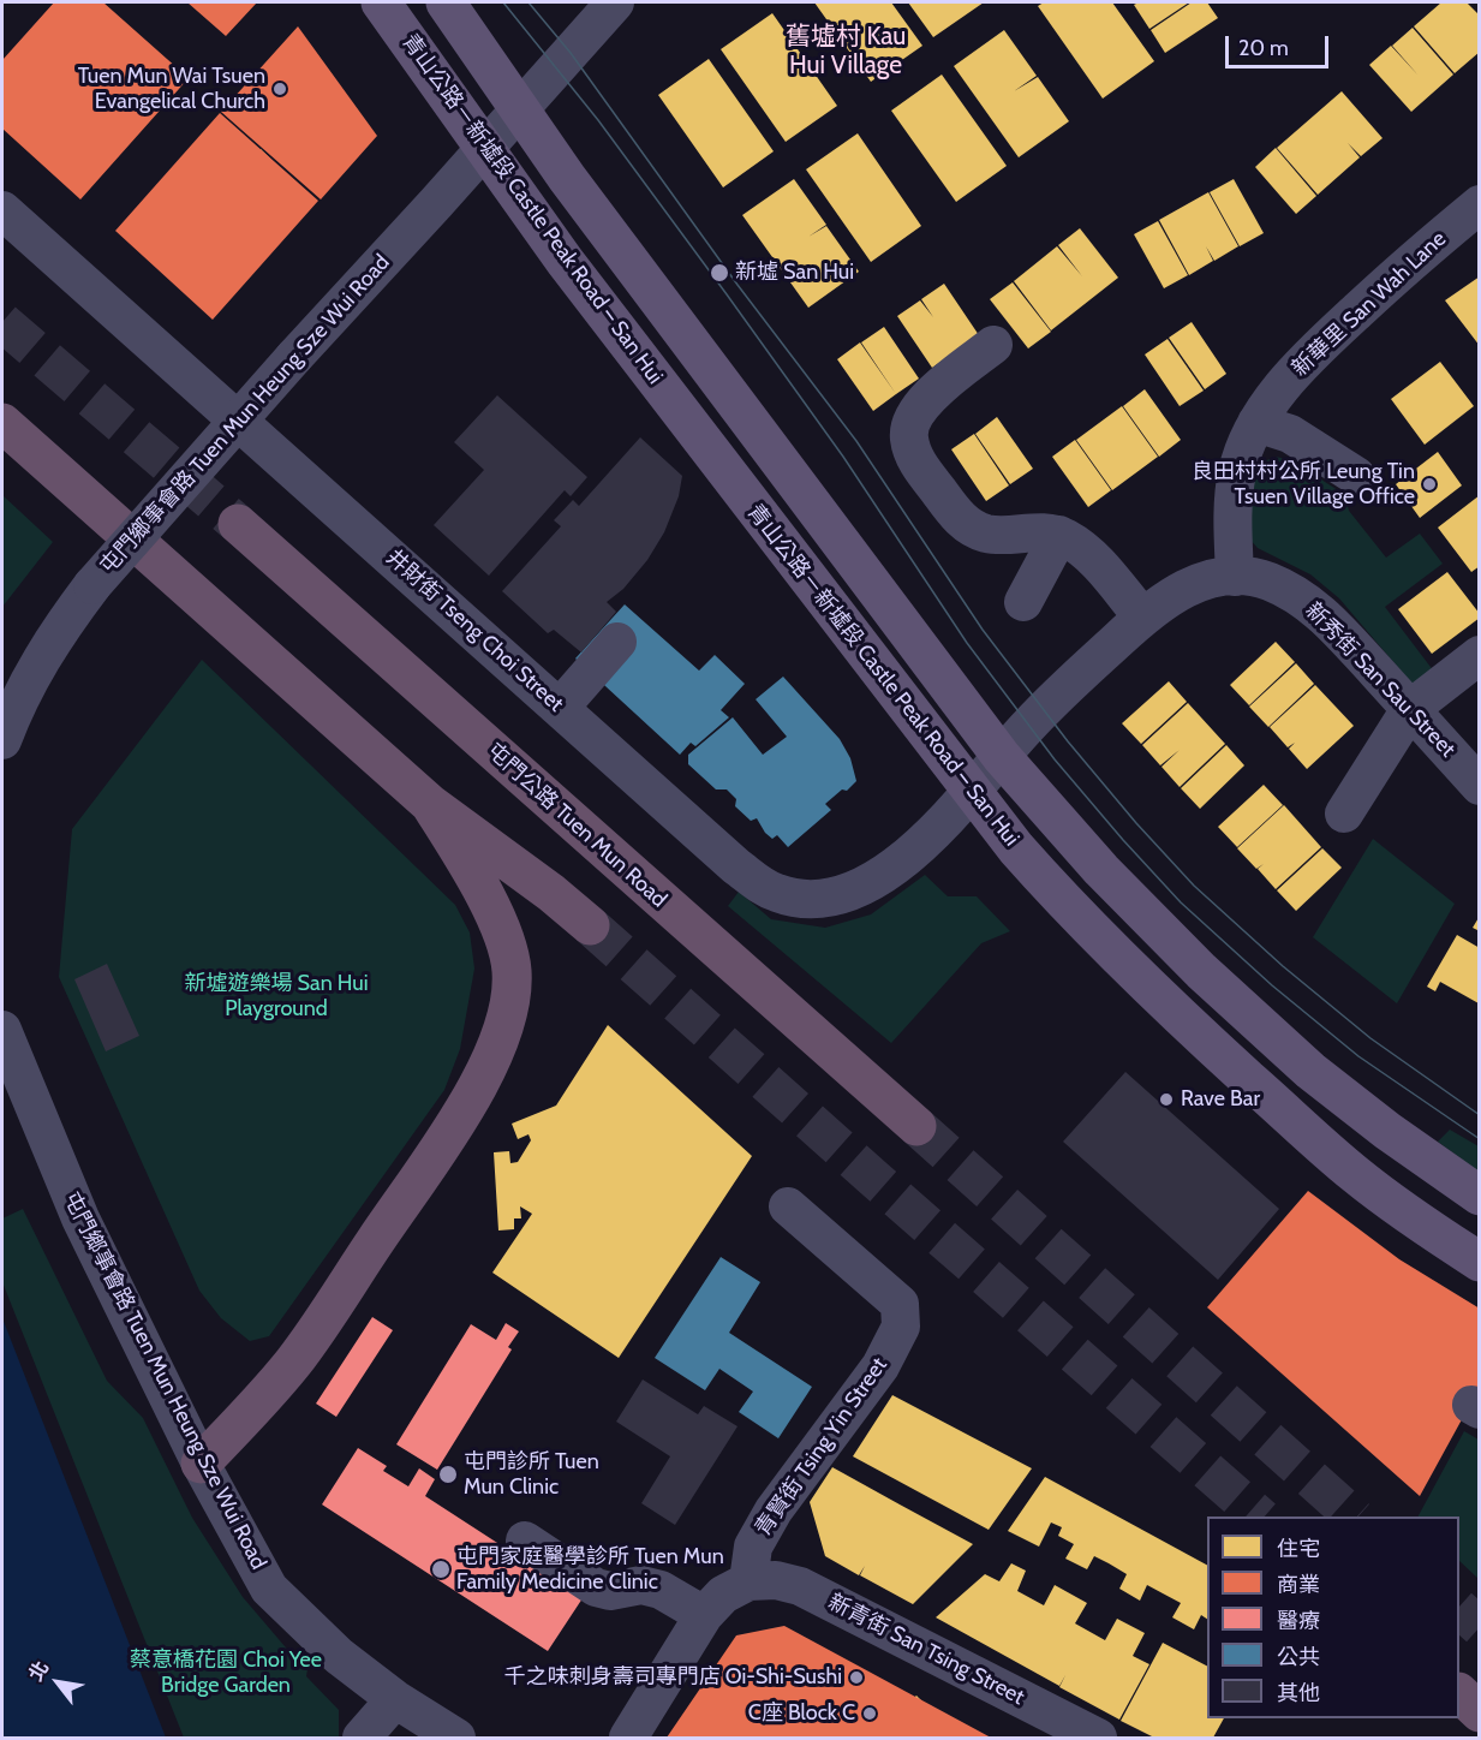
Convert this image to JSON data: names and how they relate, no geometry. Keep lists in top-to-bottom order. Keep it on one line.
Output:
{"streets":{"highway":["屯門公路 Tuen Mun Road"],"main road":["青山公路－新墟段 Castle Peak Road – San Hui"],"street":["新華里 San Wah Lane","屯門鄉事會路 Tuen Mun Heung Sze Wui Road","井財街 Tseng Choi Street","新秀街 San Sau Street","青賢街 Tsing Yin Street","新青街 San Tsing Street"]},"crossings":[["青山公路－新墟段 Castle Peak Road – San Hui","屯門鄉事會路 Tuen Mun Heung Sze Wui Road"],["青山公路－新墟段 Castle Peak Road – San Hui","井財街 Tseng Choi Street"],["青山公路－新墟段 Castle Peak Road – San Hui","新秀街 San Sau Street"],["新華里 San Wah Lane","新秀街 San Sau Street"],["井財街 Tseng Choi Street","新秀街 San Sau Street"],["青賢街 Tsing Yin Street","新青街 San Tsing Street"]],"districts":["舊墟村 Kau Hui Village"],"parks":["新墟遊樂場 San Hui Playground","蔡意橋花園 Choi Yee Bridge Garden"],"places":["Tuen Mun Wai Tsuen Evangelical Church","新墟 San Hui","良田村村公所 Leung Tin Tsuen Village Office","Rave Bar","屯門診所 Tuen Mun Clinic","屯門家庭醫學診所 Tuen Mun Family Medicine Clinic","千之味刺身壽司專門店 Oi-Shi-Sushi","C座 Block C"],"legend":["住宅","商業","醫療","公共","其他"],"scale_bar":"20 m","north":"top left"}
